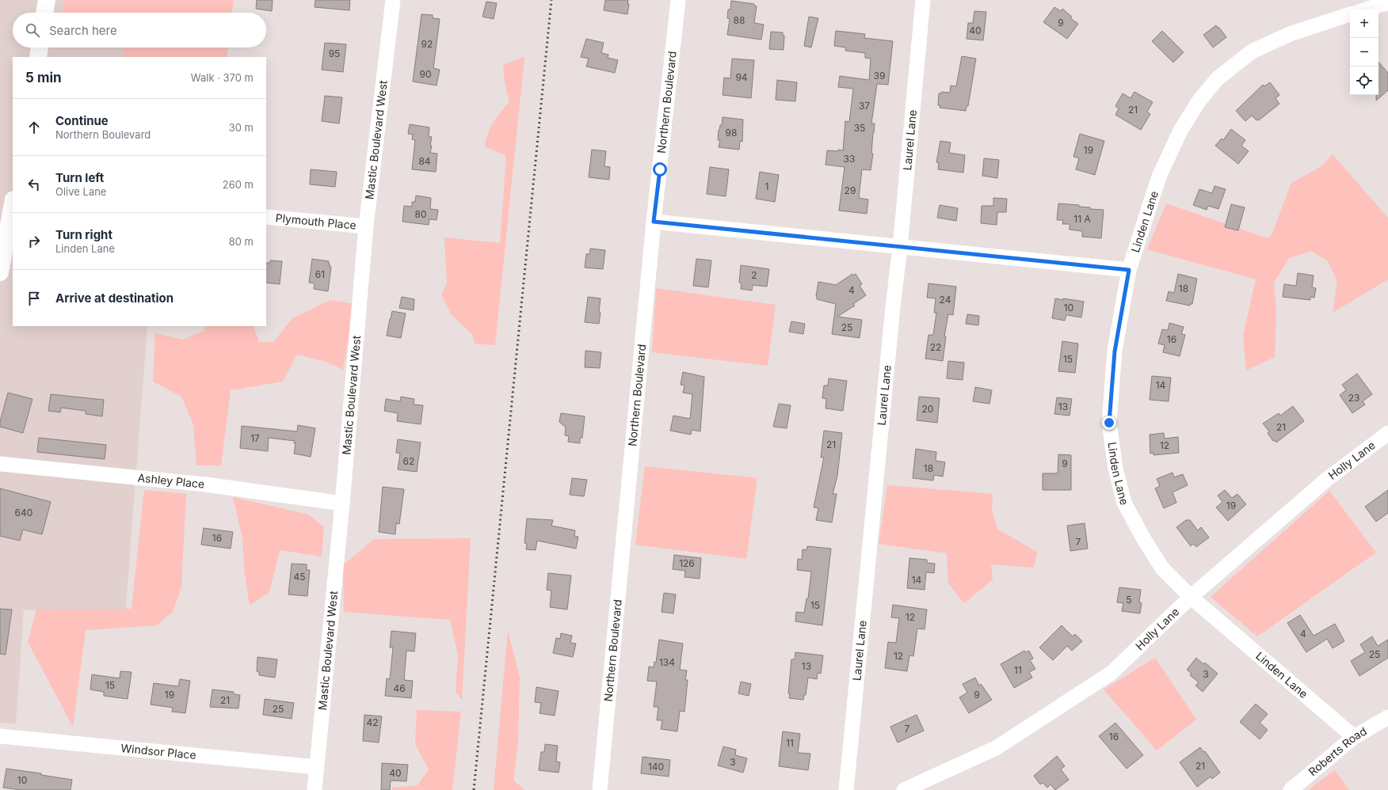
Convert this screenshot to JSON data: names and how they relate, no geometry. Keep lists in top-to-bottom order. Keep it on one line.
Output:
{"streets":{"street":["Northern Boulevard","Mastic Boulevard West","Laurel Lane","Plymouth Place","Linden Lane","Holly Lane","Ashley Place","Windsor Place","Roberts Road"]},"crossings":[["Mastic Boulevard West","Plymouth Place"],["Mastic Boulevard West","Ashley Place"],["Mastic Boulevard West","Windsor Place"],["Linden Lane","Holly Lane"],["Linden Lane","Roberts Road"]],"house_numbers":["88","9","40","92","95","90","39","94","37","21","35","98","19","33","84","1","29","80","11 A","61","2","18","4","24","10","25","16","22","15","14","23","13","20","21","17","21","12","62","9","18","19","640","16","7","126","45","14","5","15","12","4","25","12","134","13","11","3","15","46","19","9","21","25","42","7","16","11","3","21","140","40","10"],"page":{"map_buttons":["+","−"],"search":"Search here","heading":["5 min","Walk · 370 m"],"list":[["Continue","Northern Boulevard","30 m"],["Turn left","Olive Lane","260 m"],["Turn right","Linden Lane","80 m"],"Arrive at destination"]}}
